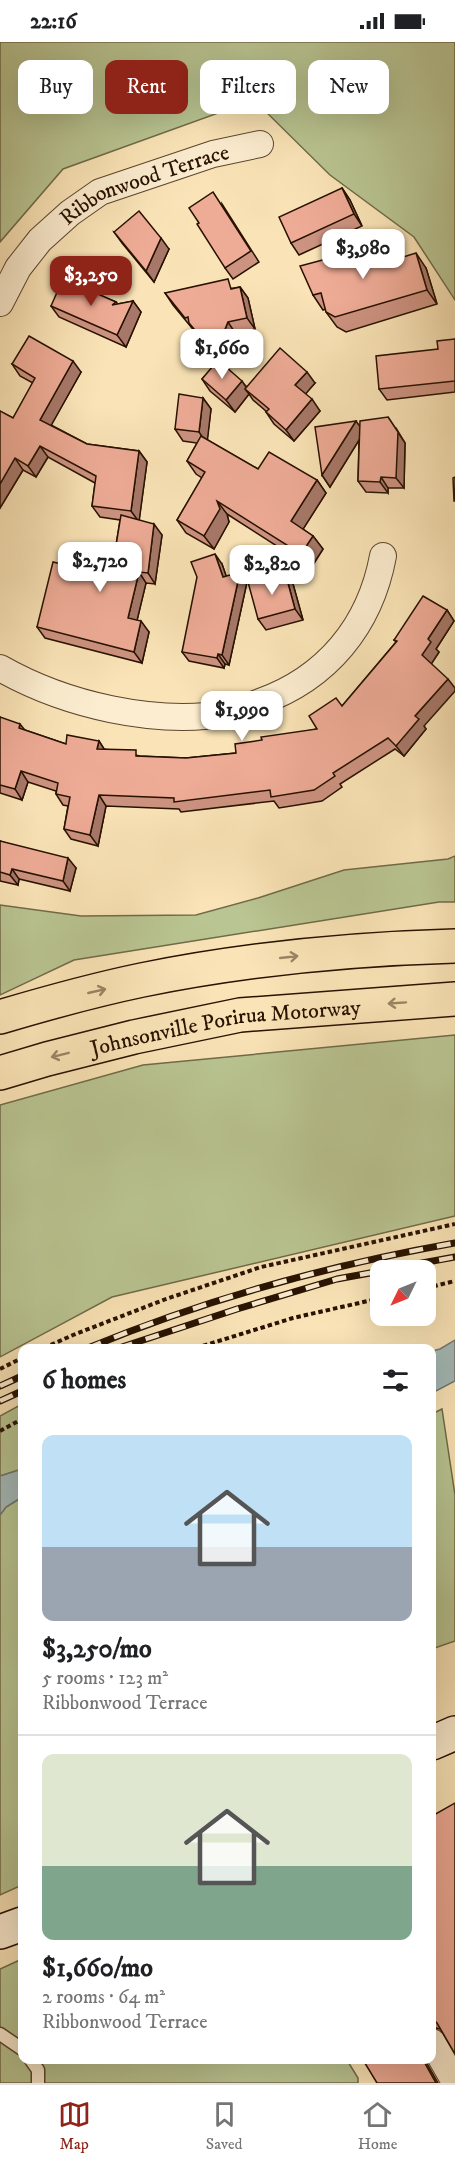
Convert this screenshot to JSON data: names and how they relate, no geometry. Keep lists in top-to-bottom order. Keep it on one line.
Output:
{"streets":{"highway":["Johnsonville Porirua Motorway"],"street":["Ribbonwood Terrace"]},"north":"bottom left","page":{"status":"22:16","chip":["Buy","Rent","Filters","New"],"price":["$3,980","$3,250","$1,660","$2,720","$2,820","$1,990"],"heading":"6 homes","list":[{"name":"$3,250/mo","note":"5 rooms · 123 m² · Ribbonwood Terrace"},{"name":"$1,660/mo","note":"2 rooms · 64 m² · Ribbonwood Terrace"}],"tabs":["Map","Saved","Home"]}}
